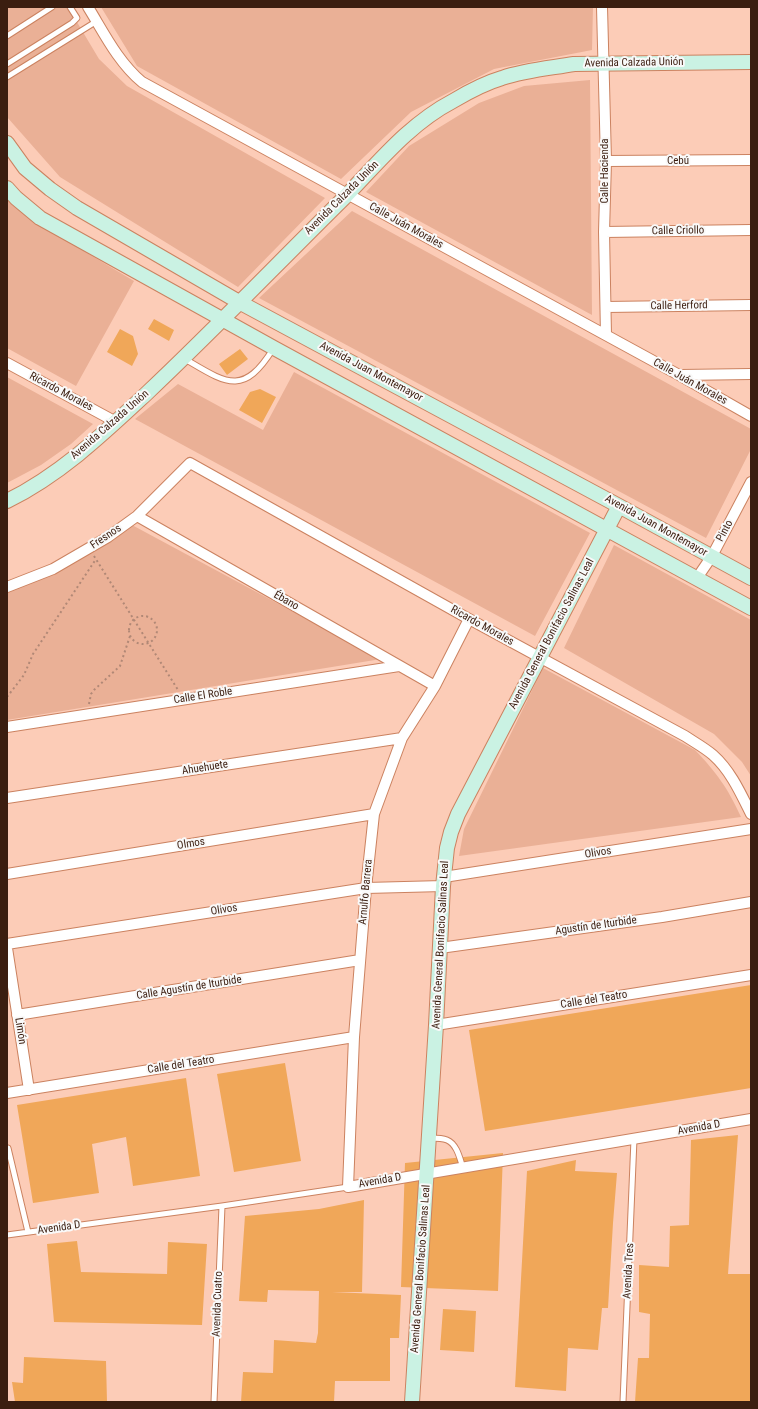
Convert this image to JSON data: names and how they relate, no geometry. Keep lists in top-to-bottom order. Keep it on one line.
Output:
{"streets":{"street":["Avenida Calzada Unión","Cebú","Calle Hacienda","Calle Juán Morales","Calle Criollo","Calle Herford","Avenida Juan Montemayor","Ricardo Morales","Pinto","Fresnos","Ébano","Avenida General Bonifacio Salinas Leal","Calle El Roble","Ahuehuete","Olmos","Olivos","Arnulfo Barrera","Agustín de Iturbide","Calle Agustín de Iturbide","Calle del Teatro","Limón","Avenida D"],"lane":["Avenida Tres","Avenida Cuatro"]},"crossings":[["Avenida Calzada Unión","Calle Hacienda"],["Avenida Calzada Unión","Calle Juán Morales"],["Avenida Calzada Unión","Avenida Juan Montemayor"],["Avenida Calzada Unión","Ricardo Morales"],["Cebú","Calle Hacienda"],["Calle Hacienda","Calle Juán Morales"],["Calle Hacienda","Calle Criollo"],["Calle Hacienda","Calle Herford"],["Avenida Juan Montemayor","Pinto"],["Avenida Juan Montemayor","Avenida General Bonifacio Salinas Leal"],["Ricardo Morales","Fresnos"],["Ricardo Morales","Avenida General Bonifacio Salinas Leal"],["Ricardo Morales","Arnulfo Barrera"],["Fresnos","Ébano"],["Ébano","Calle El Roble"],["Ébano","Arnulfo Barrera"],["Avenida General Bonifacio Salinas Leal","Olivos"],["Avenida General Bonifacio Salinas Leal","Agustín de Iturbide"],["Avenida General Bonifacio Salinas Leal","Calle del Teatro"],["Avenida General Bonifacio Salinas Leal","Avenida D"],["Ahuehuete","Arnulfo Barrera"],["Olmos","Arnulfo Barrera"],["Olivos","Arnulfo Barrera"],["Arnulfo Barrera","Calle Agustín de Iturbide"],["Arnulfo Barrera","Calle del Teatro"],["Arnulfo Barrera","Avenida D"],["Calle Agustín de Iturbide","Limón"],["Calle del Teatro","Limón"],["Avenida D","Avenida Tres"],["Avenida D","Avenida Cuatro"]]}
